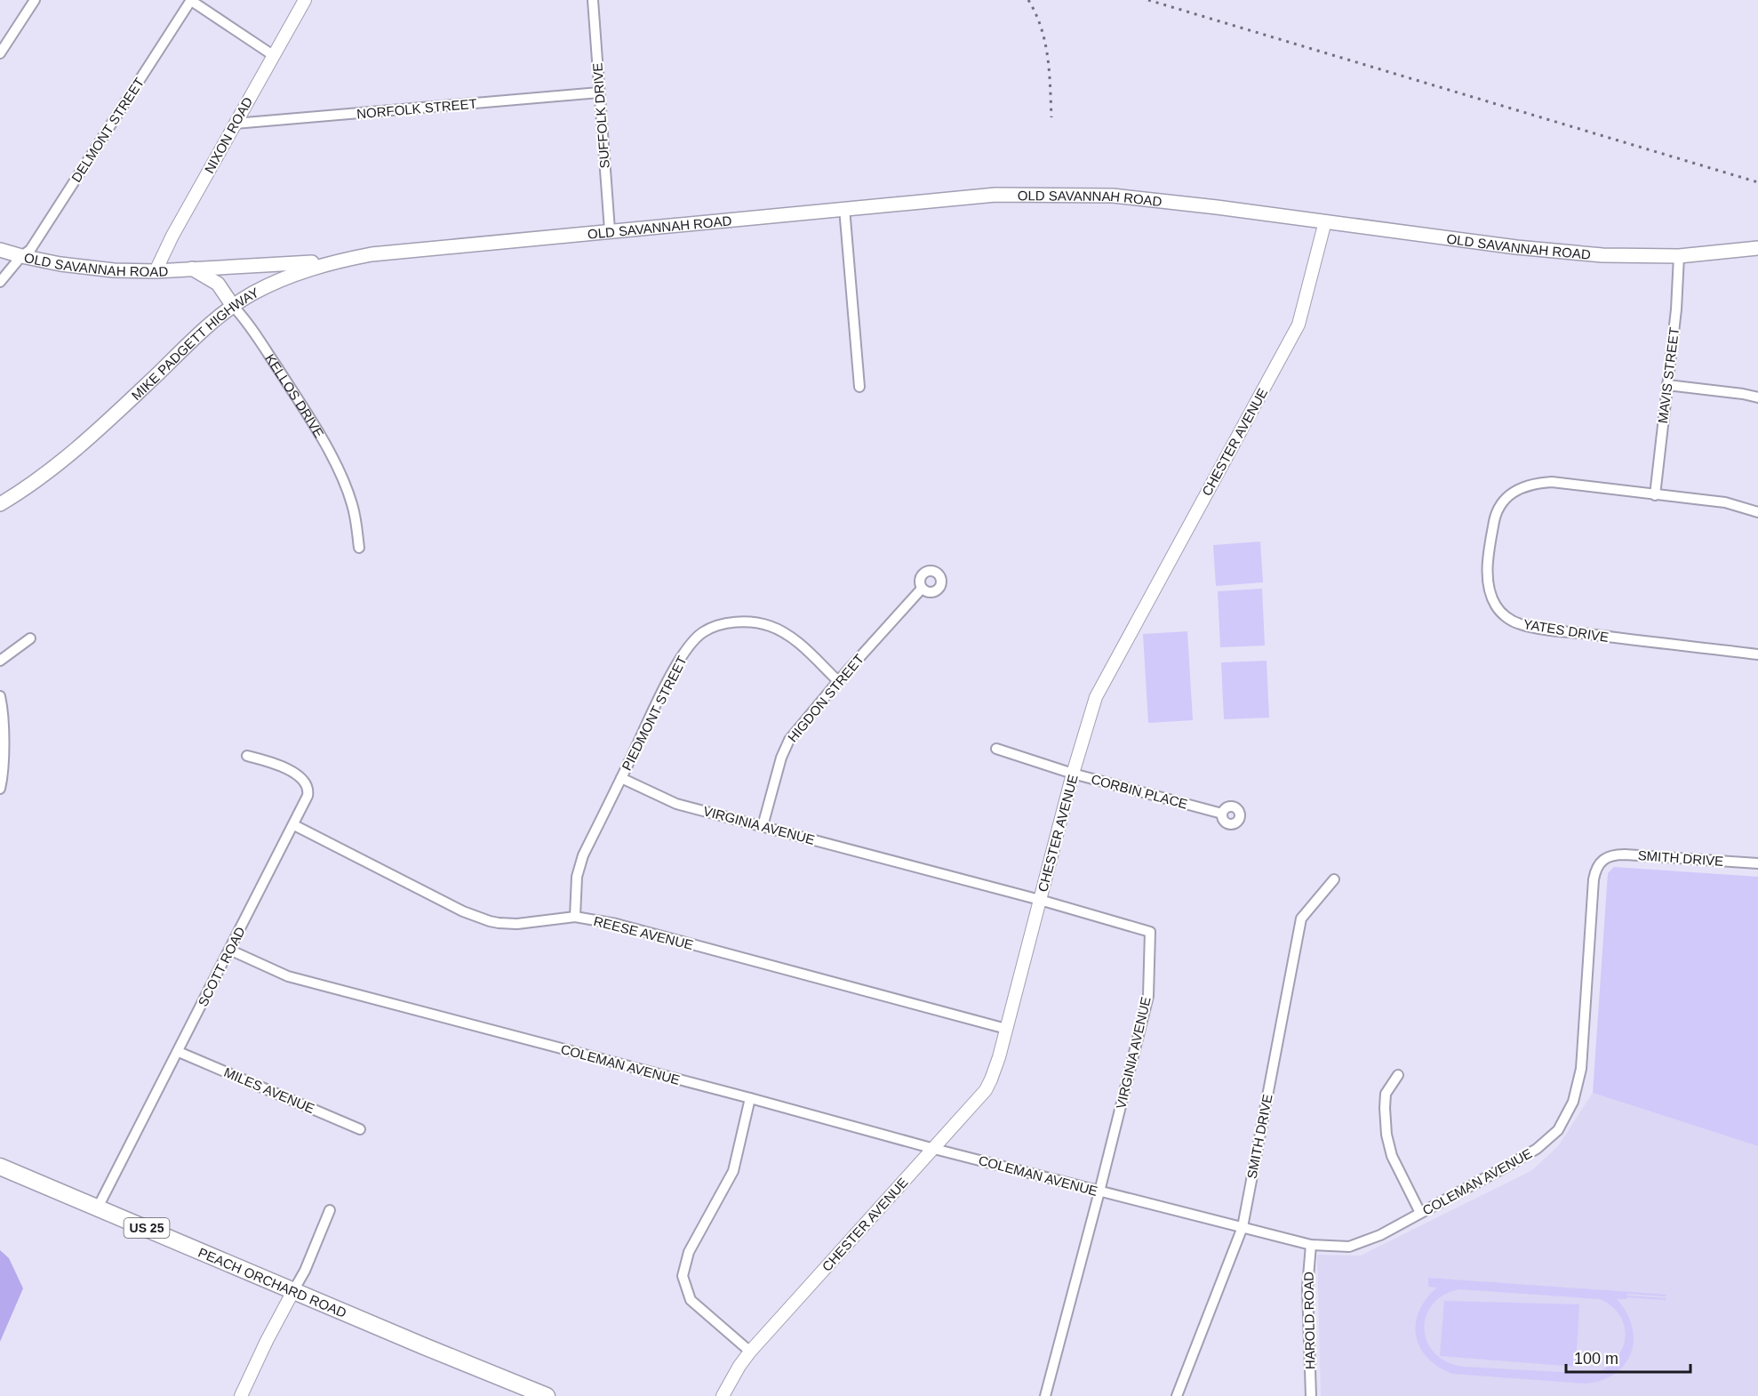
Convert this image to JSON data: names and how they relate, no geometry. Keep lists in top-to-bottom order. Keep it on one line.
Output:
{"streets":{"main road":["OLD SAVANNAH ROAD","MIKE PADGETT HIGHWAY","KELLOS DRIVE","US 25","PEACH ORCHARD ROAD"],"street":["NORFOLK STREET","SUFFOLK DRIVE","DELMONT STREET","NIXON ROAD","MAVIS STREET","CHESTER AVENUE","YATES DRIVE","HIGDON STREET","PIEDMONT STREET","CORBIN PLACE","VIRGINIA AVENUE","SMITH DRIVE","REESE AVENUE","SCOTT ROAD","COLEMAN AVENUE","MILES AVENUE","HAROLD ROAD"]},"crossings":[["NORFOLK STREET","SUFFOLK DRIVE"],["NORFOLK STREET","NIXON ROAD"],["SUFFOLK DRIVE","OLD SAVANNAH ROAD"],["DELMONT STREET","OLD SAVANNAH ROAD"],["NIXON ROAD","OLD SAVANNAH ROAD"],["OLD SAVANNAH ROAD","MIKE PADGETT HIGHWAY"],["OLD SAVANNAH ROAD","MAVIS STREET"],["OLD SAVANNAH ROAD","KELLOS DRIVE"],["OLD SAVANNAH ROAD","CHESTER AVENUE"],["MIKE PADGETT HIGHWAY","KELLOS DRIVE"],["MAVIS STREET","YATES DRIVE"],["CHESTER AVENUE","CORBIN PLACE"],["CHESTER AVENUE","VIRGINIA AVENUE"],["CHESTER AVENUE","REESE AVENUE"],["CHESTER AVENUE","COLEMAN AVENUE"],["HIGDON STREET","PIEDMONT STREET"],["HIGDON STREET","VIRGINIA AVENUE"],["PIEDMONT STREET","VIRGINIA AVENUE"],["PIEDMONT STREET","REESE AVENUE"],["VIRGINIA AVENUE","COLEMAN AVENUE"],["SMITH DRIVE","COLEMAN AVENUE"],["REESE AVENUE","SCOTT ROAD"],["SCOTT ROAD","COLEMAN AVENUE"],["SCOTT ROAD","MILES AVENUE"],["SCOTT ROAD","PEACH ORCHARD ROAD"],["COLEMAN AVENUE","HAROLD ROAD"]],"scale_bar":"100 m"}
